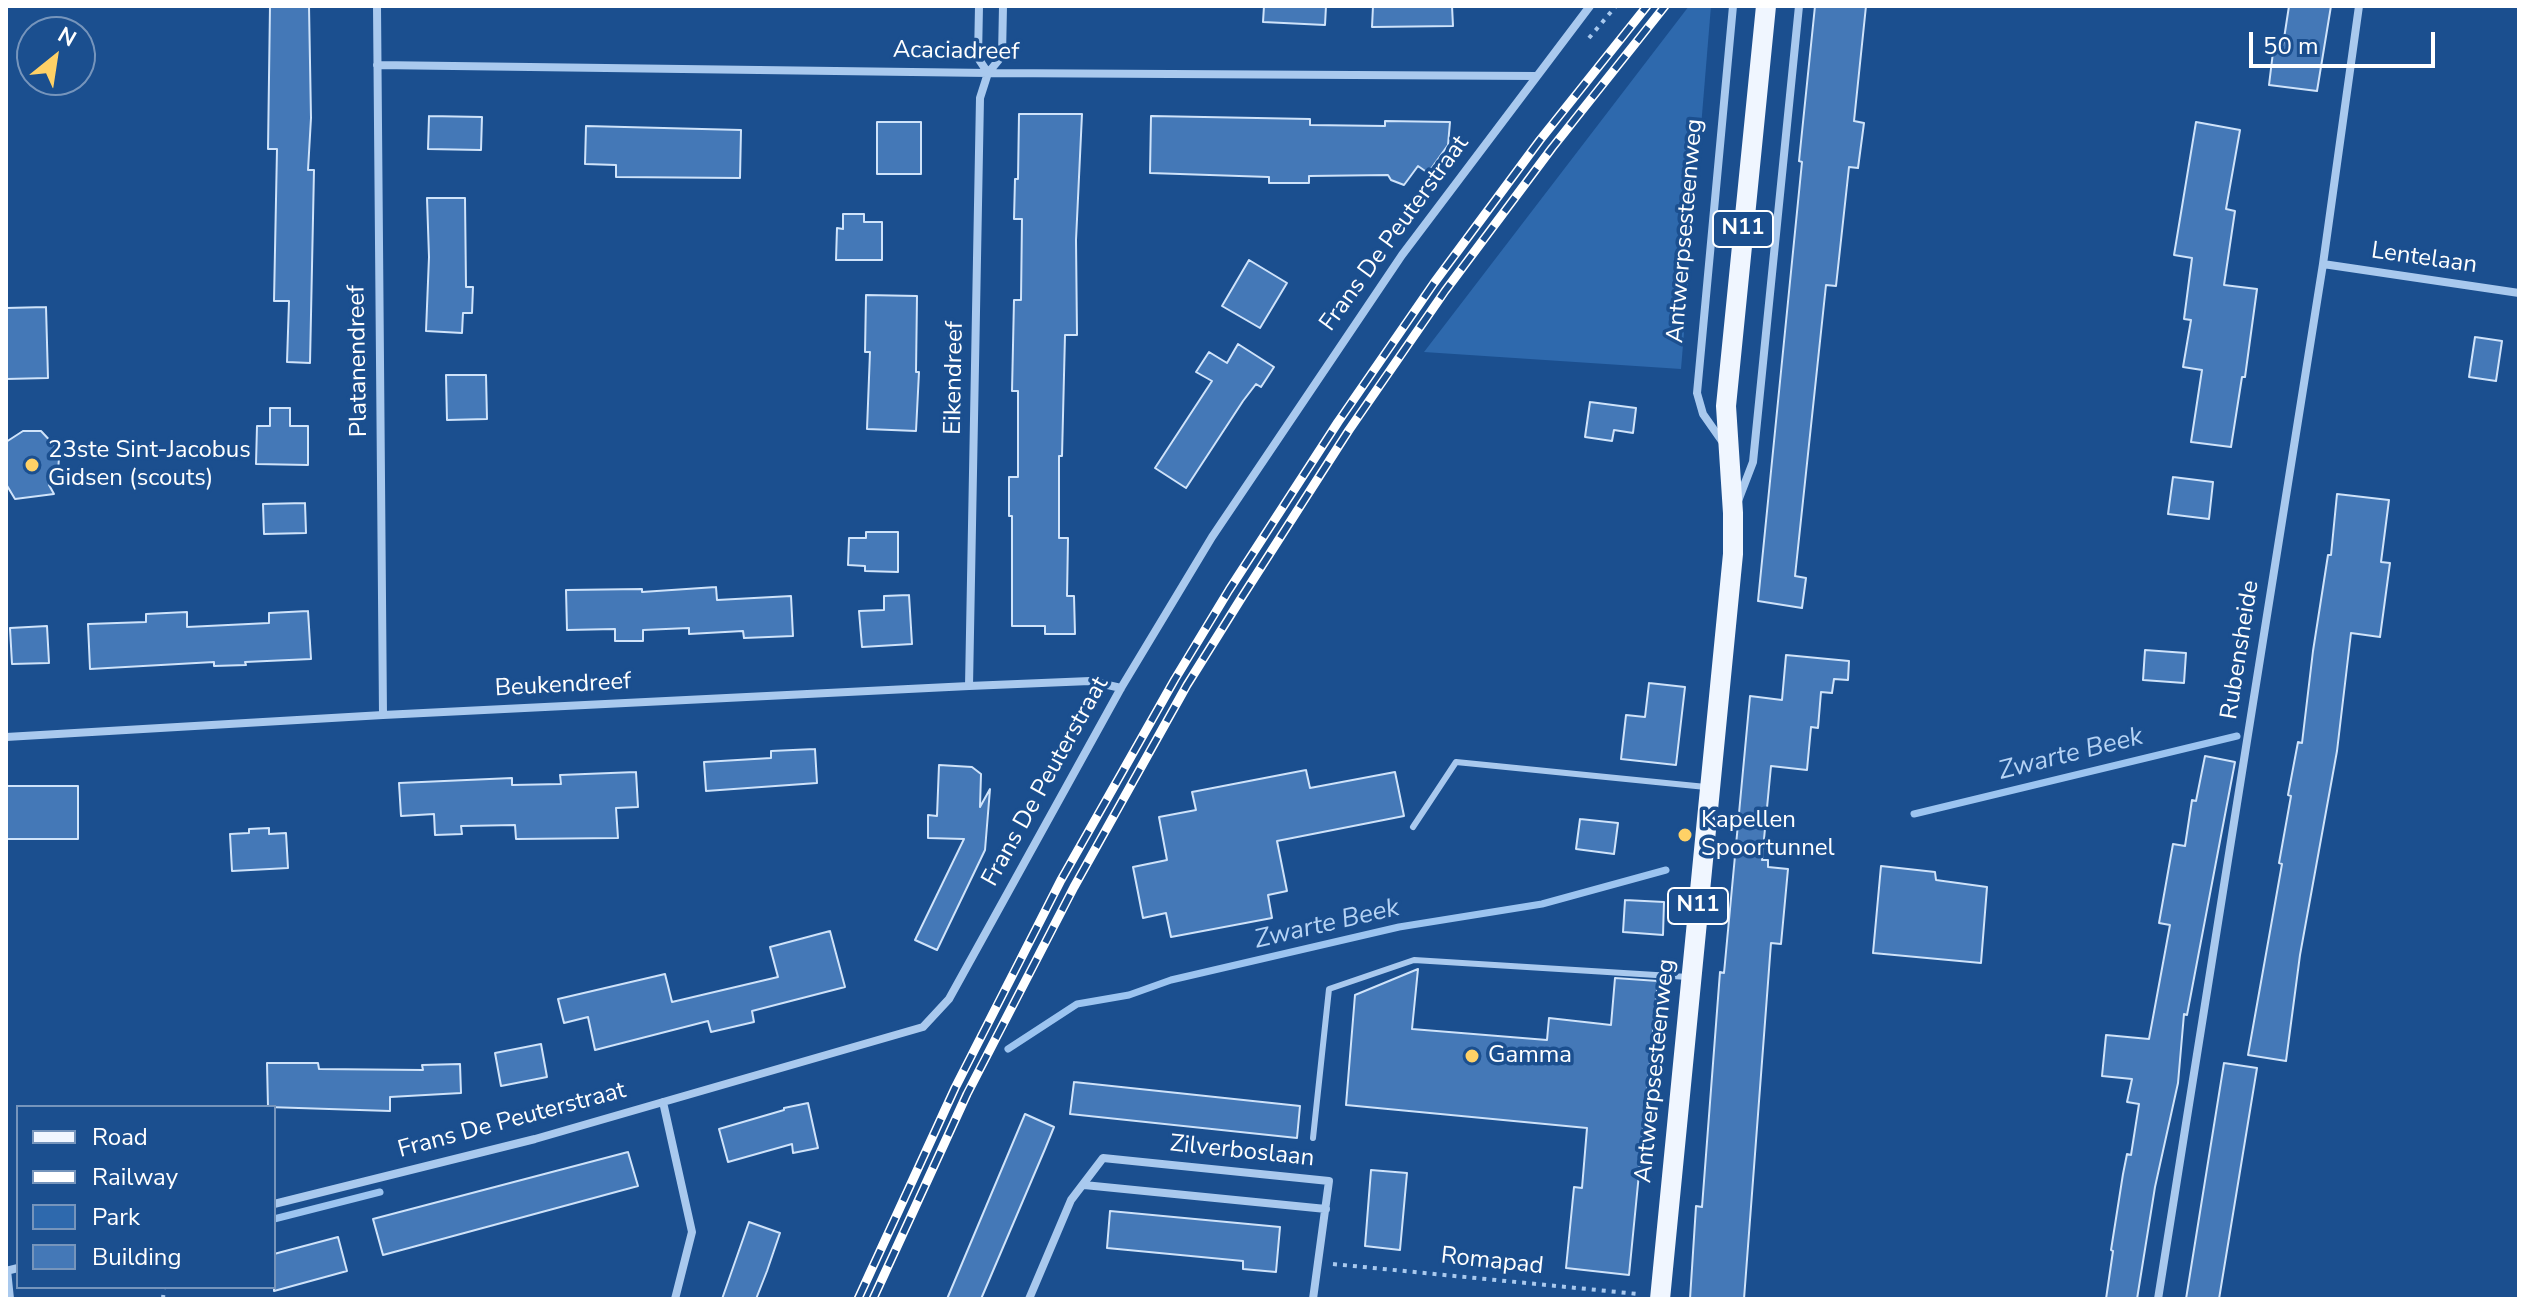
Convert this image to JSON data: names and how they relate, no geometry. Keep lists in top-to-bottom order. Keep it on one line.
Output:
{"streets":{"main road":["N11","Antwerpsesteenweg"],"street":["Acaciadreef","Frans De Peuterstraat","Lentelaan","Platanendreef","Eikendreef","Rubensheide","Beukendreef","Zilverboslaan"],"path":["Romapad"]},"crossings":[["Acaciadreef","Frans De Peuterstraat"],["Acaciadreef","Platanendreef"],["Acaciadreef","Eikendreef"],["Antwerpsesteenweg","Romapad"],["Frans De Peuterstraat","Beukendreef"],["Lentelaan","Rubensheide"],["Platanendreef","Beukendreef"],["Eikendreef","Beukendreef"]],"water":["Zwarte Beek"],"places":["23ste Sint-Jacobus Gidsen (scouts)","Kapellen Spoortunnel","Gamma"],"legend":["Road","Railway","Park","Building"],"scale_bar":"50 m","north":"top right"}
